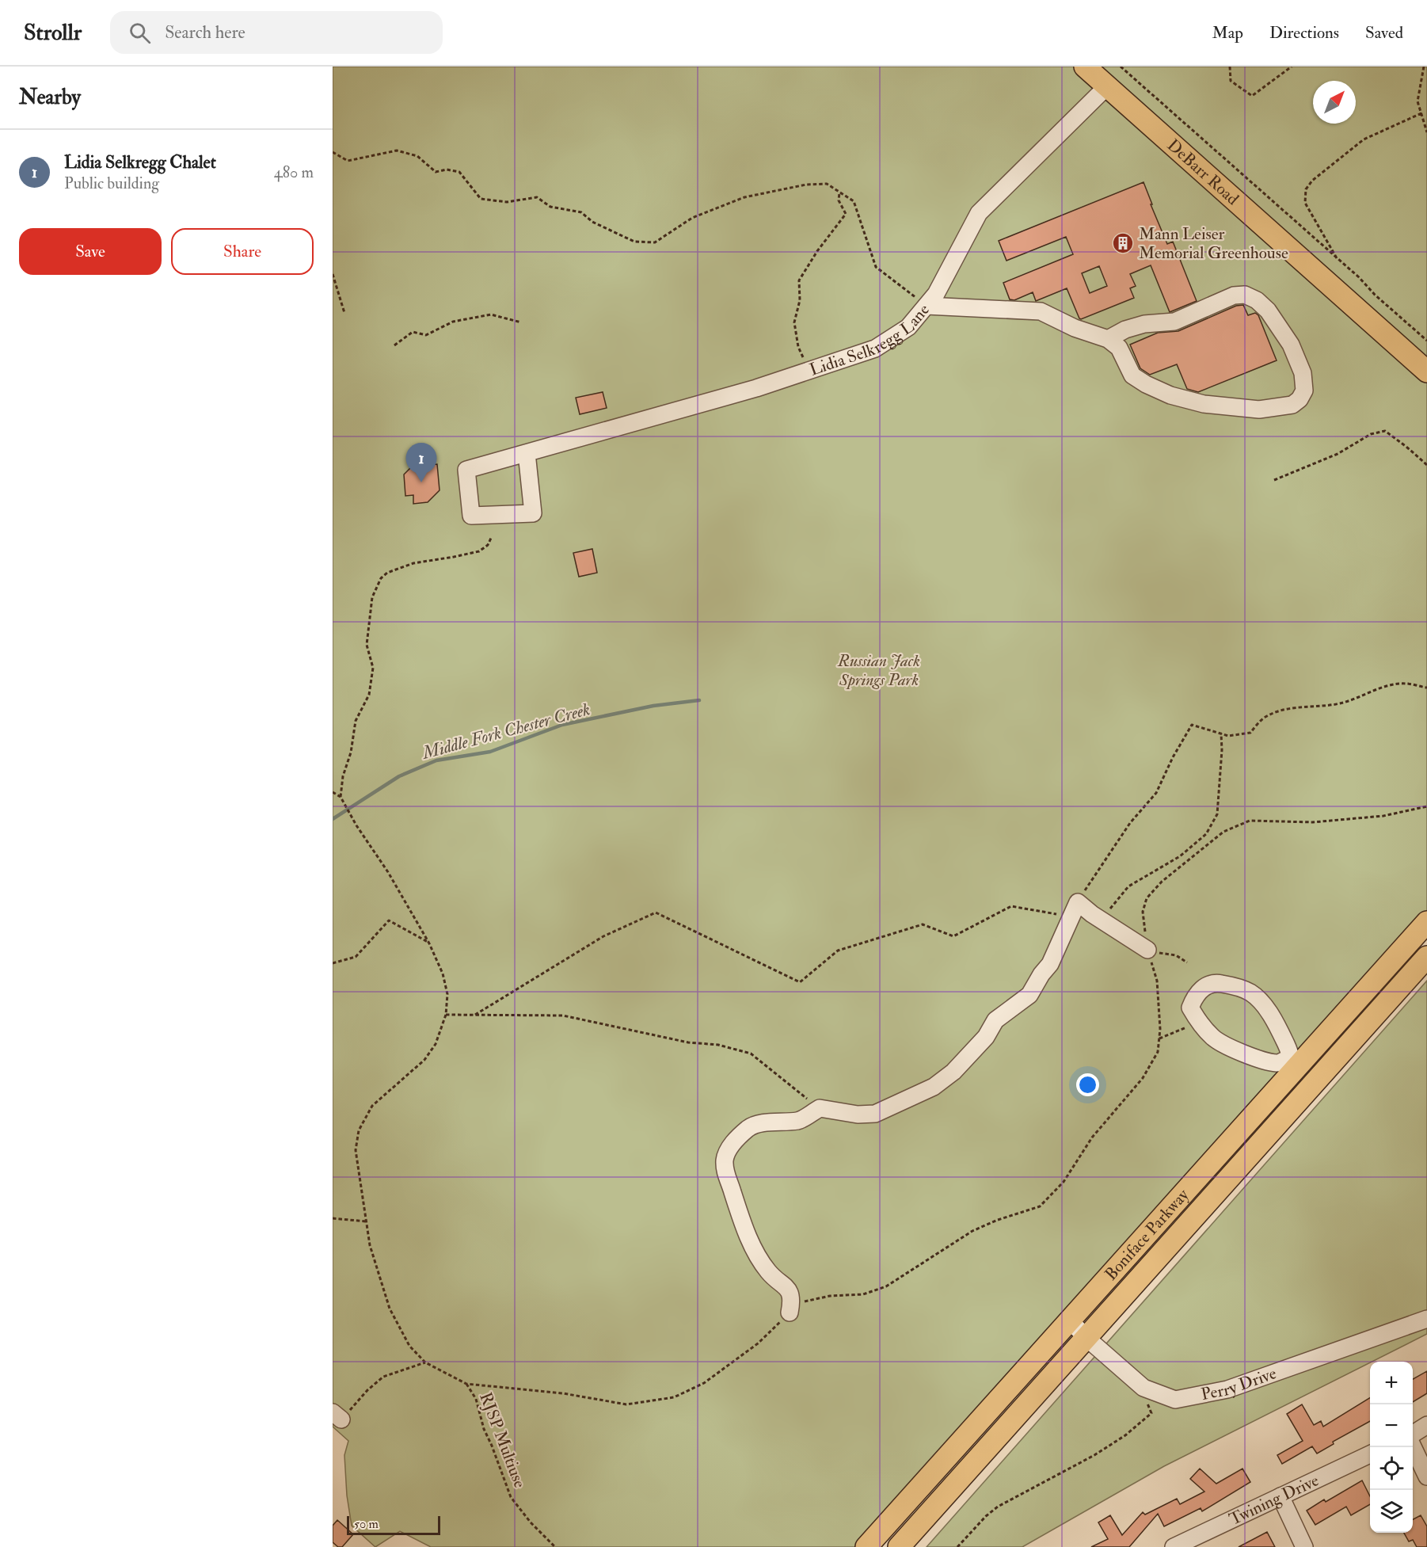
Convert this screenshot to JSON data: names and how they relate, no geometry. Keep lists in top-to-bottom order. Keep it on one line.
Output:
{"streets":{"main road":["DeBarr Road","Boniface Parkway"],"street":["Lidia Selkregg Lane","Perry Drive","Twining Drive"],"path":["RJSP Multiuse"]},"crossings":[["DeBarr Road","Lidia Selkregg Lane"],["Boniface Parkway","Perry Drive"]],"water":["Middle Fork Chester Creek"],"parks":["Russian Jack Springs Park"],"places":{"building":["Mann Leiser Memorial Greenhouse"]},"scale_bar":"50 m","north":"top right","page":{"header":"Strollr","search":"Search here","nav":["Map","Directions","Saved"],"heading":"Nearby","list":[{"mark":"1","name":"Lidia Selkregg Chalet","note":"Public building","value":"480 m"}],"buttons":["Save","Share"],"pins":"1","map_buttons":["+","−"],"scale":"50 m"}}
